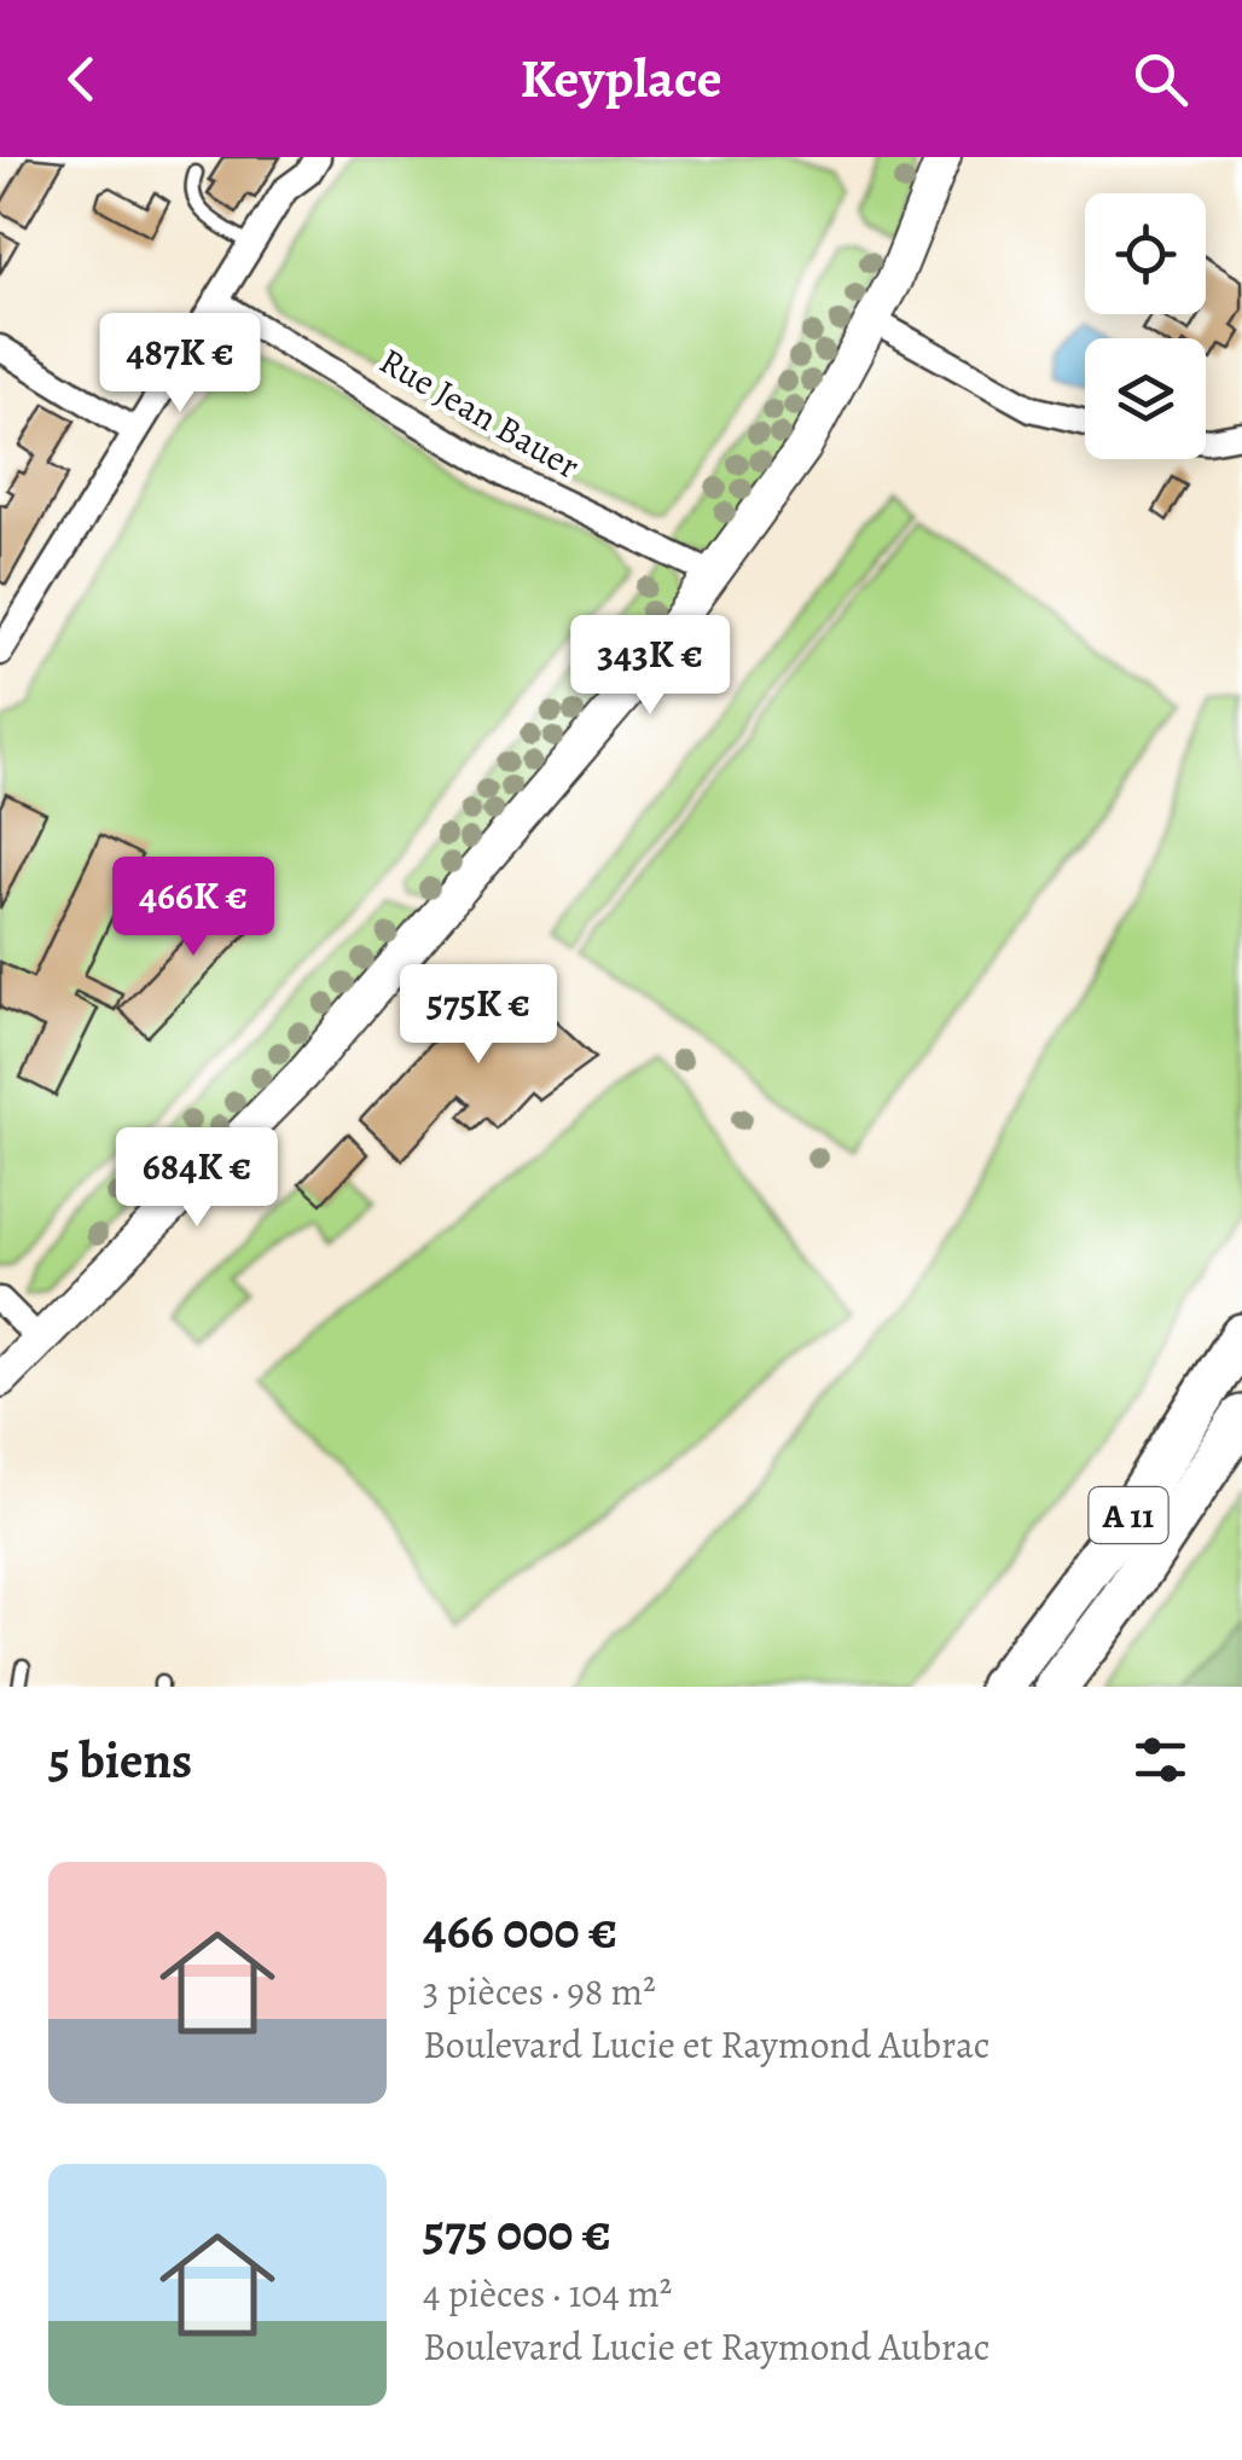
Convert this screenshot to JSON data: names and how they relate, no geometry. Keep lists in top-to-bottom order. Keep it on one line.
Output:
{"streets":{"highway":["A 11"],"street":["Rue Jean Bauer"]},"page":{"header":"Keyplace","price":["487K €","343K €","466K €","575K €","684K €"],"heading":"5 biens","list":[{"name":"466 000 €","note":"3 pièces · 98 m² · Boulevard Lucie et Raymond Aubrac"},{"name":"575 000 €","note":"4 pièces · 104 m² · Boulevard Lucie et Raymond Aubrac"}]}}
